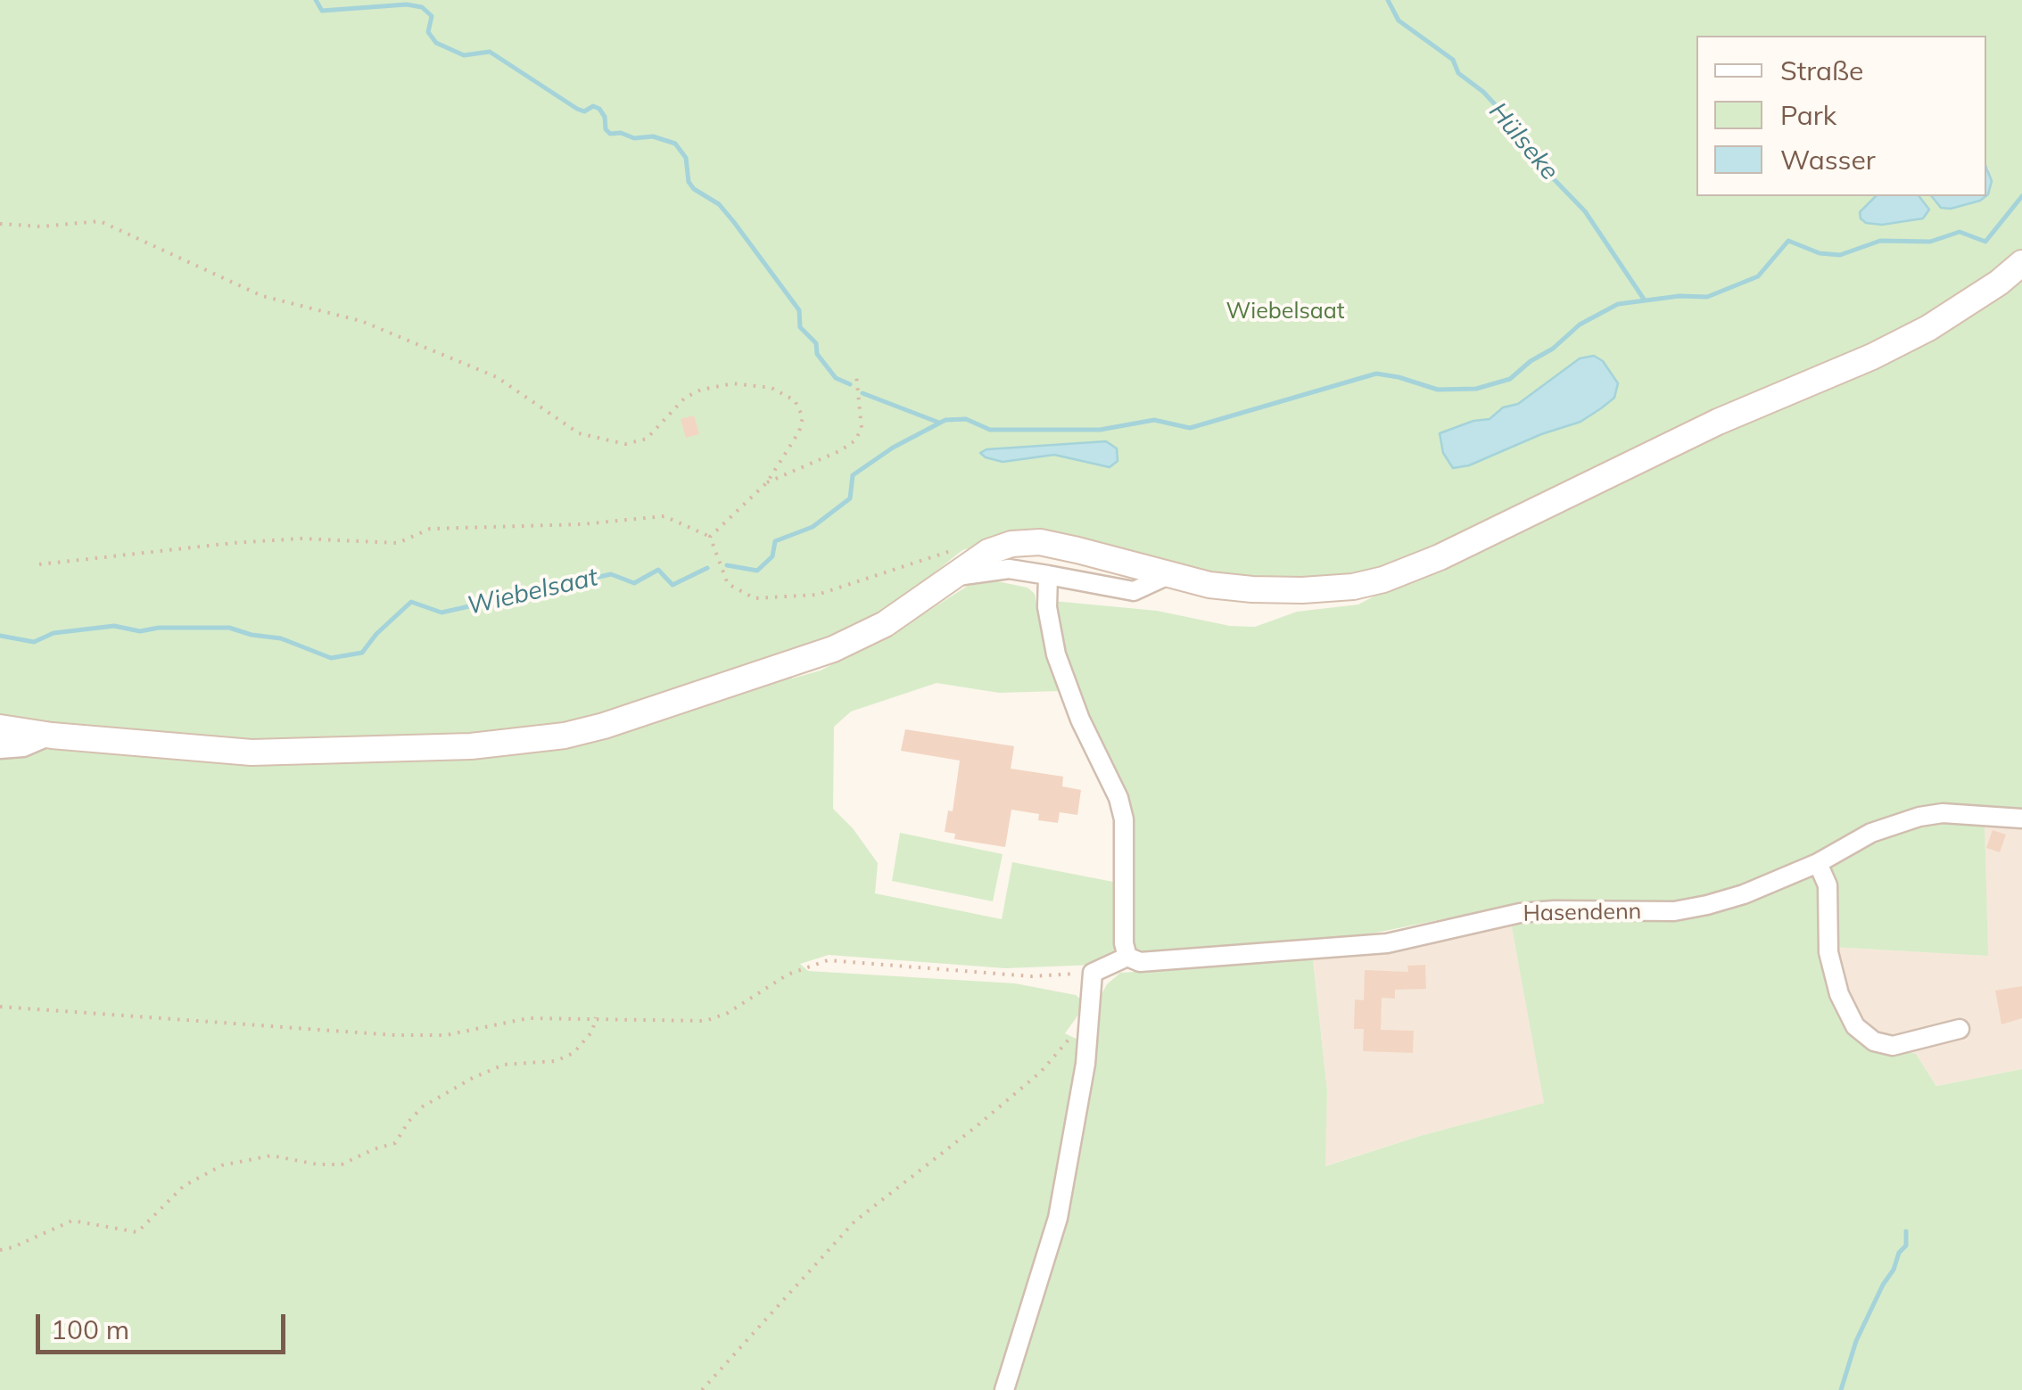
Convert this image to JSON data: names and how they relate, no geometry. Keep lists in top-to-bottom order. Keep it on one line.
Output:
{"streets":{"street":["Hasendenn"]},"water":["Hülseke","Wiebelsaat"],"parks":["Wiebelsaat"],"legend":["Straße","Park","Wasser"],"scale_bar":"100 m"}
